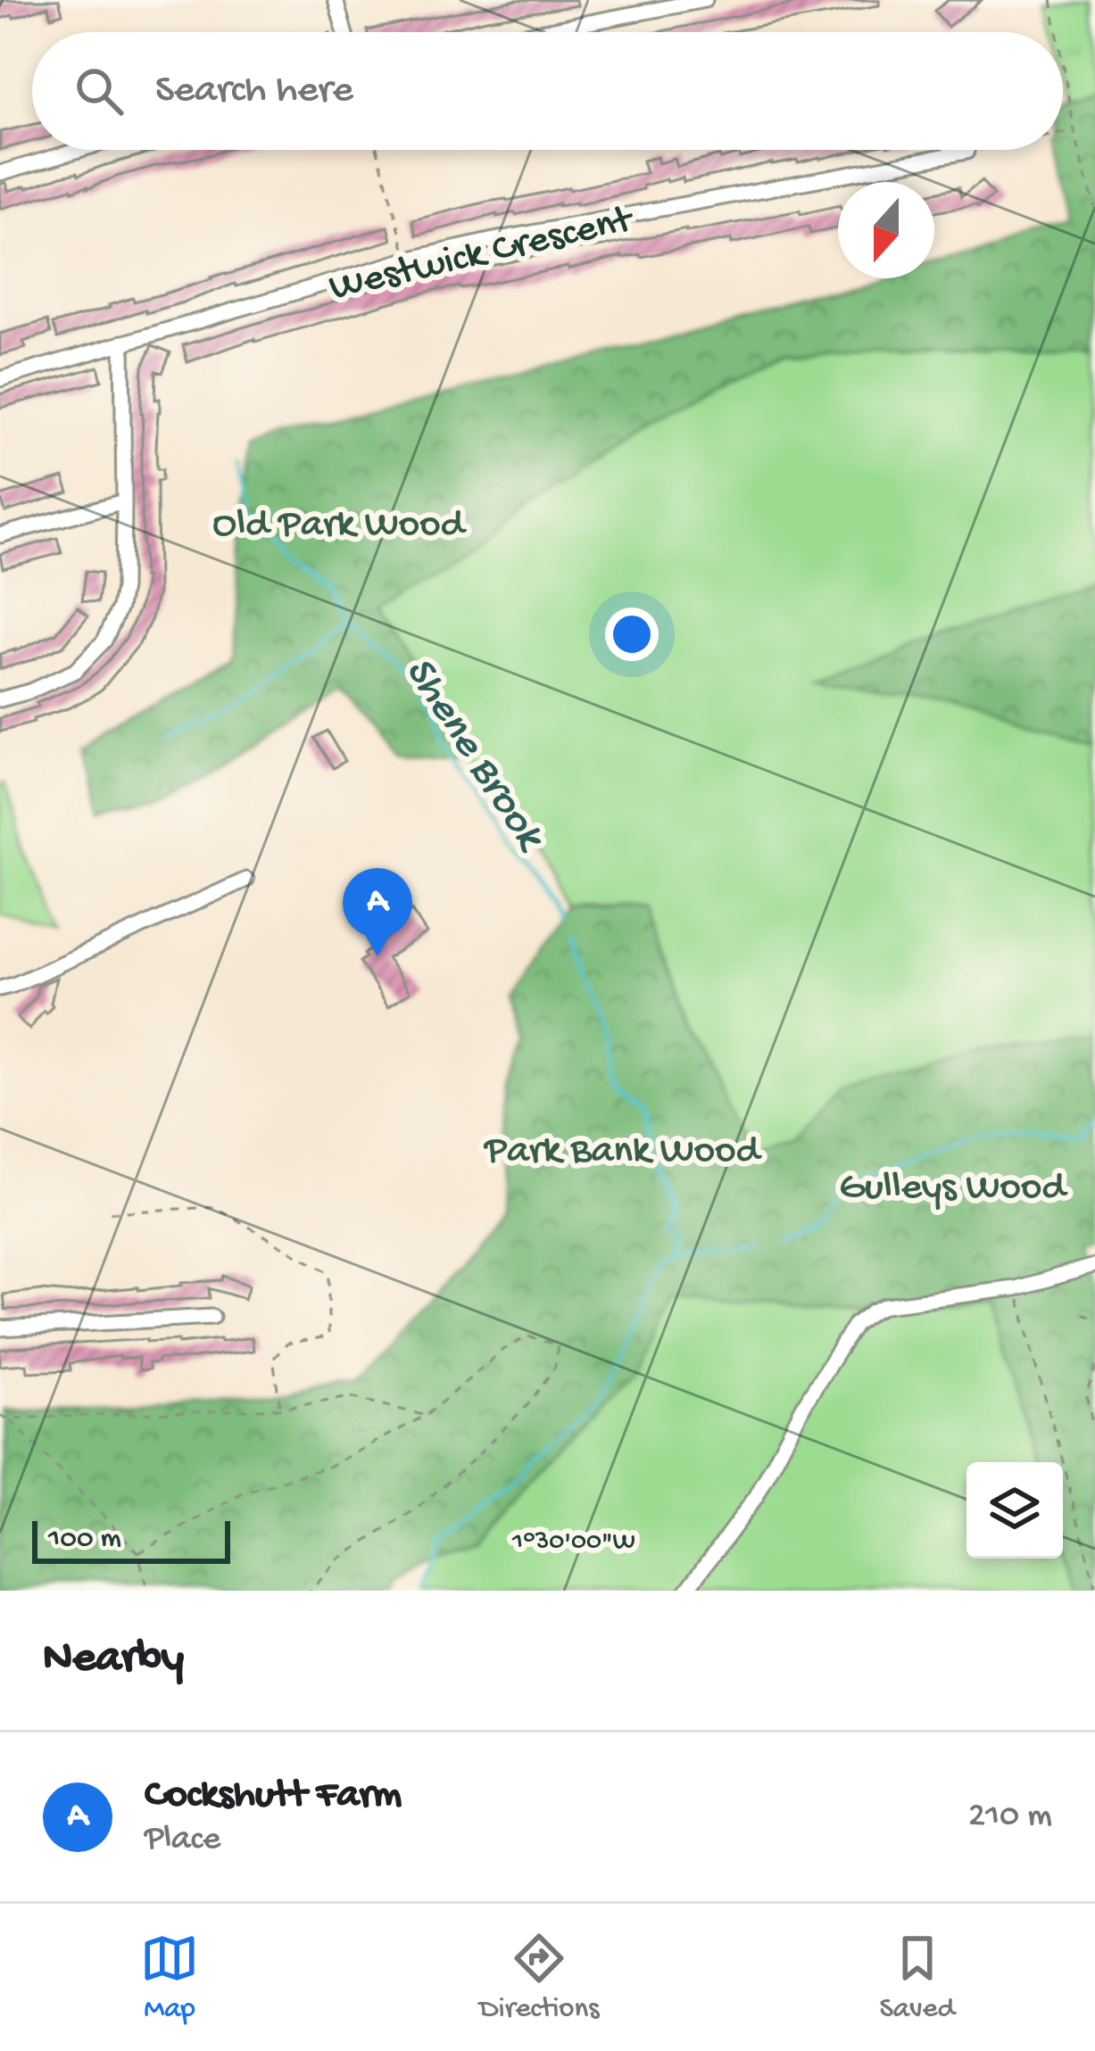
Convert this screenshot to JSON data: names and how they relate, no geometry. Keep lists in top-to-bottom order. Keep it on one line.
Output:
{"streets":{"street":["Westwick Crescent"]},"water":["Shene Brook"],"parks":["Old Park Wood","Park Bank Wood","Gulleys Wood"],"scale_bar":"100 m","north":"bottom","page":{"search":"Search here","pins":"A","scale":"100 m","heading":"Nearby","list":[{"mark":"A","name":"Cockshutt Farm","note":"Place","value":"210 m"}],"nav":["Map","Directions","Saved"]},"coordinates":["1°30'00\"W"]}
